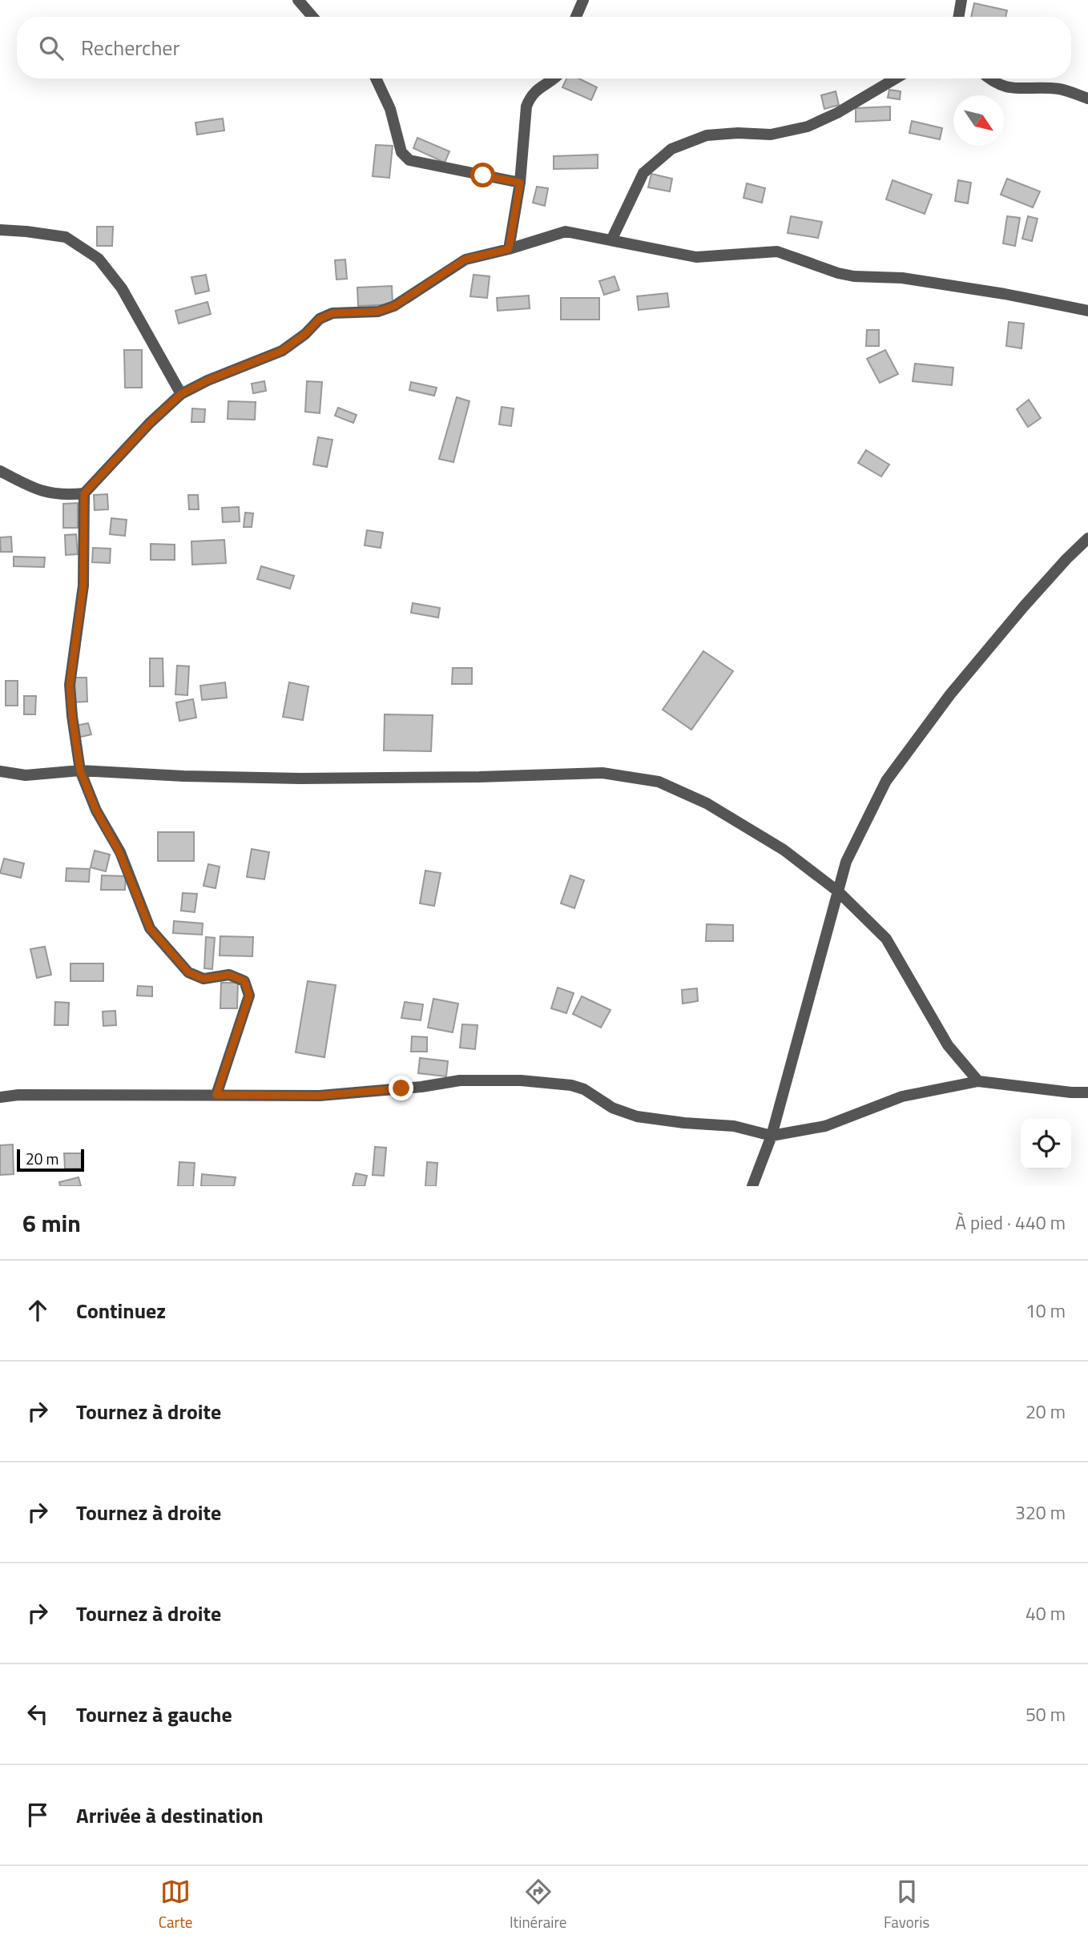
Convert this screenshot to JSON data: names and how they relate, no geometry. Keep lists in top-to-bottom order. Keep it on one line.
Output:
{"scale_bar":"20 m","north":"bottom right","page":{"search":"Rechercher","scale":"20 m","heading":["6 min","À pied · 440 m"],"list":[["Continuez","10 m"],["Tournez à droite","20 m"],["Tournez à droite","320 m"],["Tournez à droite","40 m"],["Tournez à gauche","50 m"],"Arrivée à destination"],"nav":["Carte","Itinéraire","Favoris"]}}
